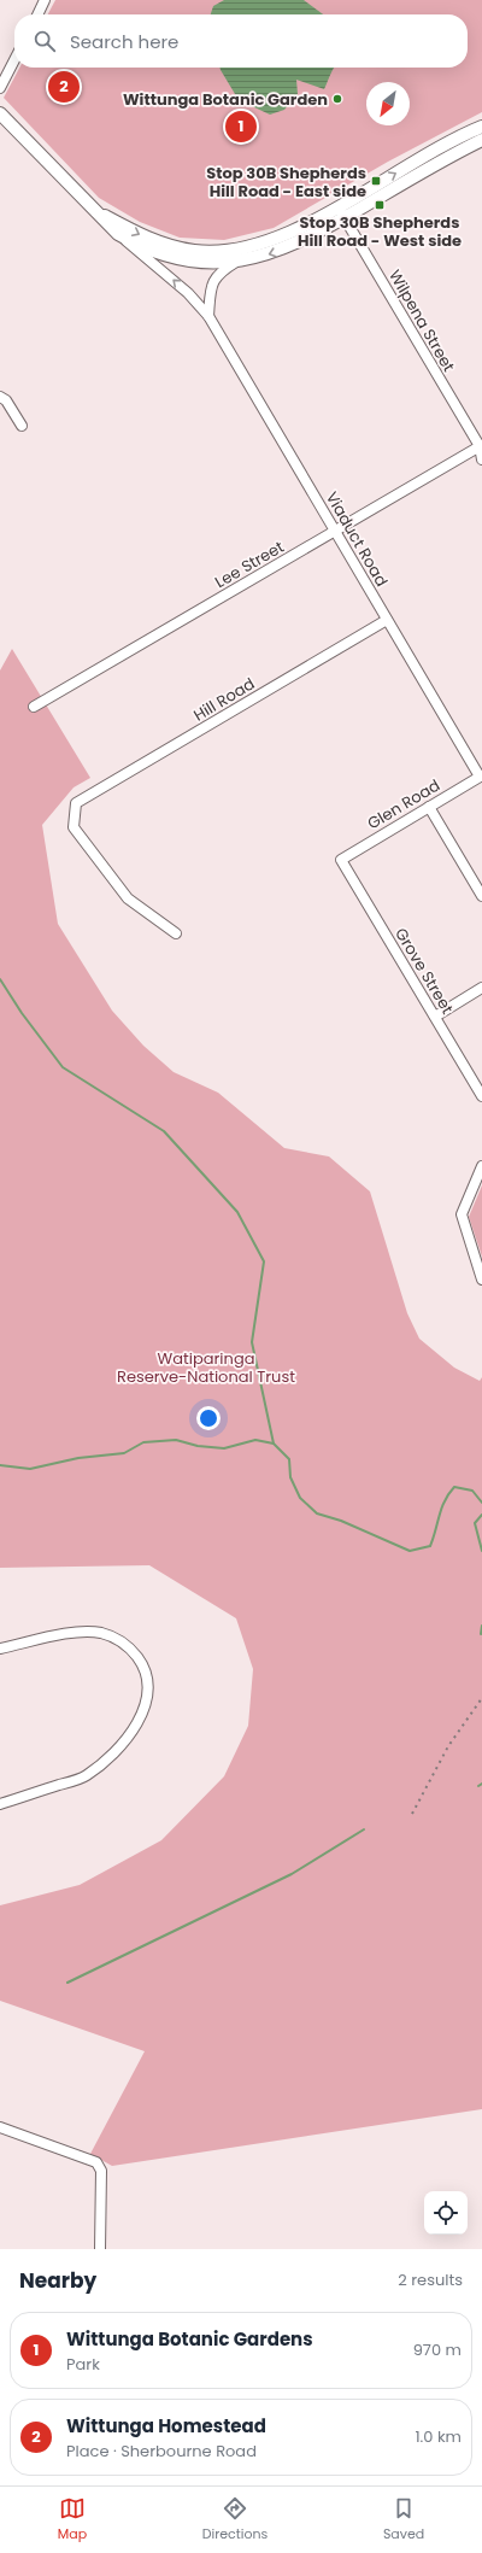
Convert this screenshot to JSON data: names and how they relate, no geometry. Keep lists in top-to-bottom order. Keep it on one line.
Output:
{"streets":{"street":["Wilpena Street","Viaduct Road","Lee Street","Hill Road","Glen Road","Grove Street"]},"crossings":[["Wilpena Street","Lee Street"],["Viaduct Road","Lee Street"],["Viaduct Road","Hill Road"],["Viaduct Road","Glen Road"],["Glen Road","Grove Street"]],"parks":["Watiparinga Reserve-National Trust"],"places":{"other":["Wittunga Botanic Garden"],"transit":["Stop 30B Shepherds Hill Road - East side","Stop 30B Shepherds Hill Road - West side"]},"north":"bottom left","page":{"search":"Search here","pins":["2","1"],"heading":["Nearby","2 results"],"list":[{"mark":"1","name":"Wittunga Botanic Gardens","note":"Park","value":"970 m"},{"mark":"2","name":"Wittunga Homestead","note":"Place · Sherbourne Road","value":"1.0 km"}],"nav":["Map","Directions","Saved"]}}
